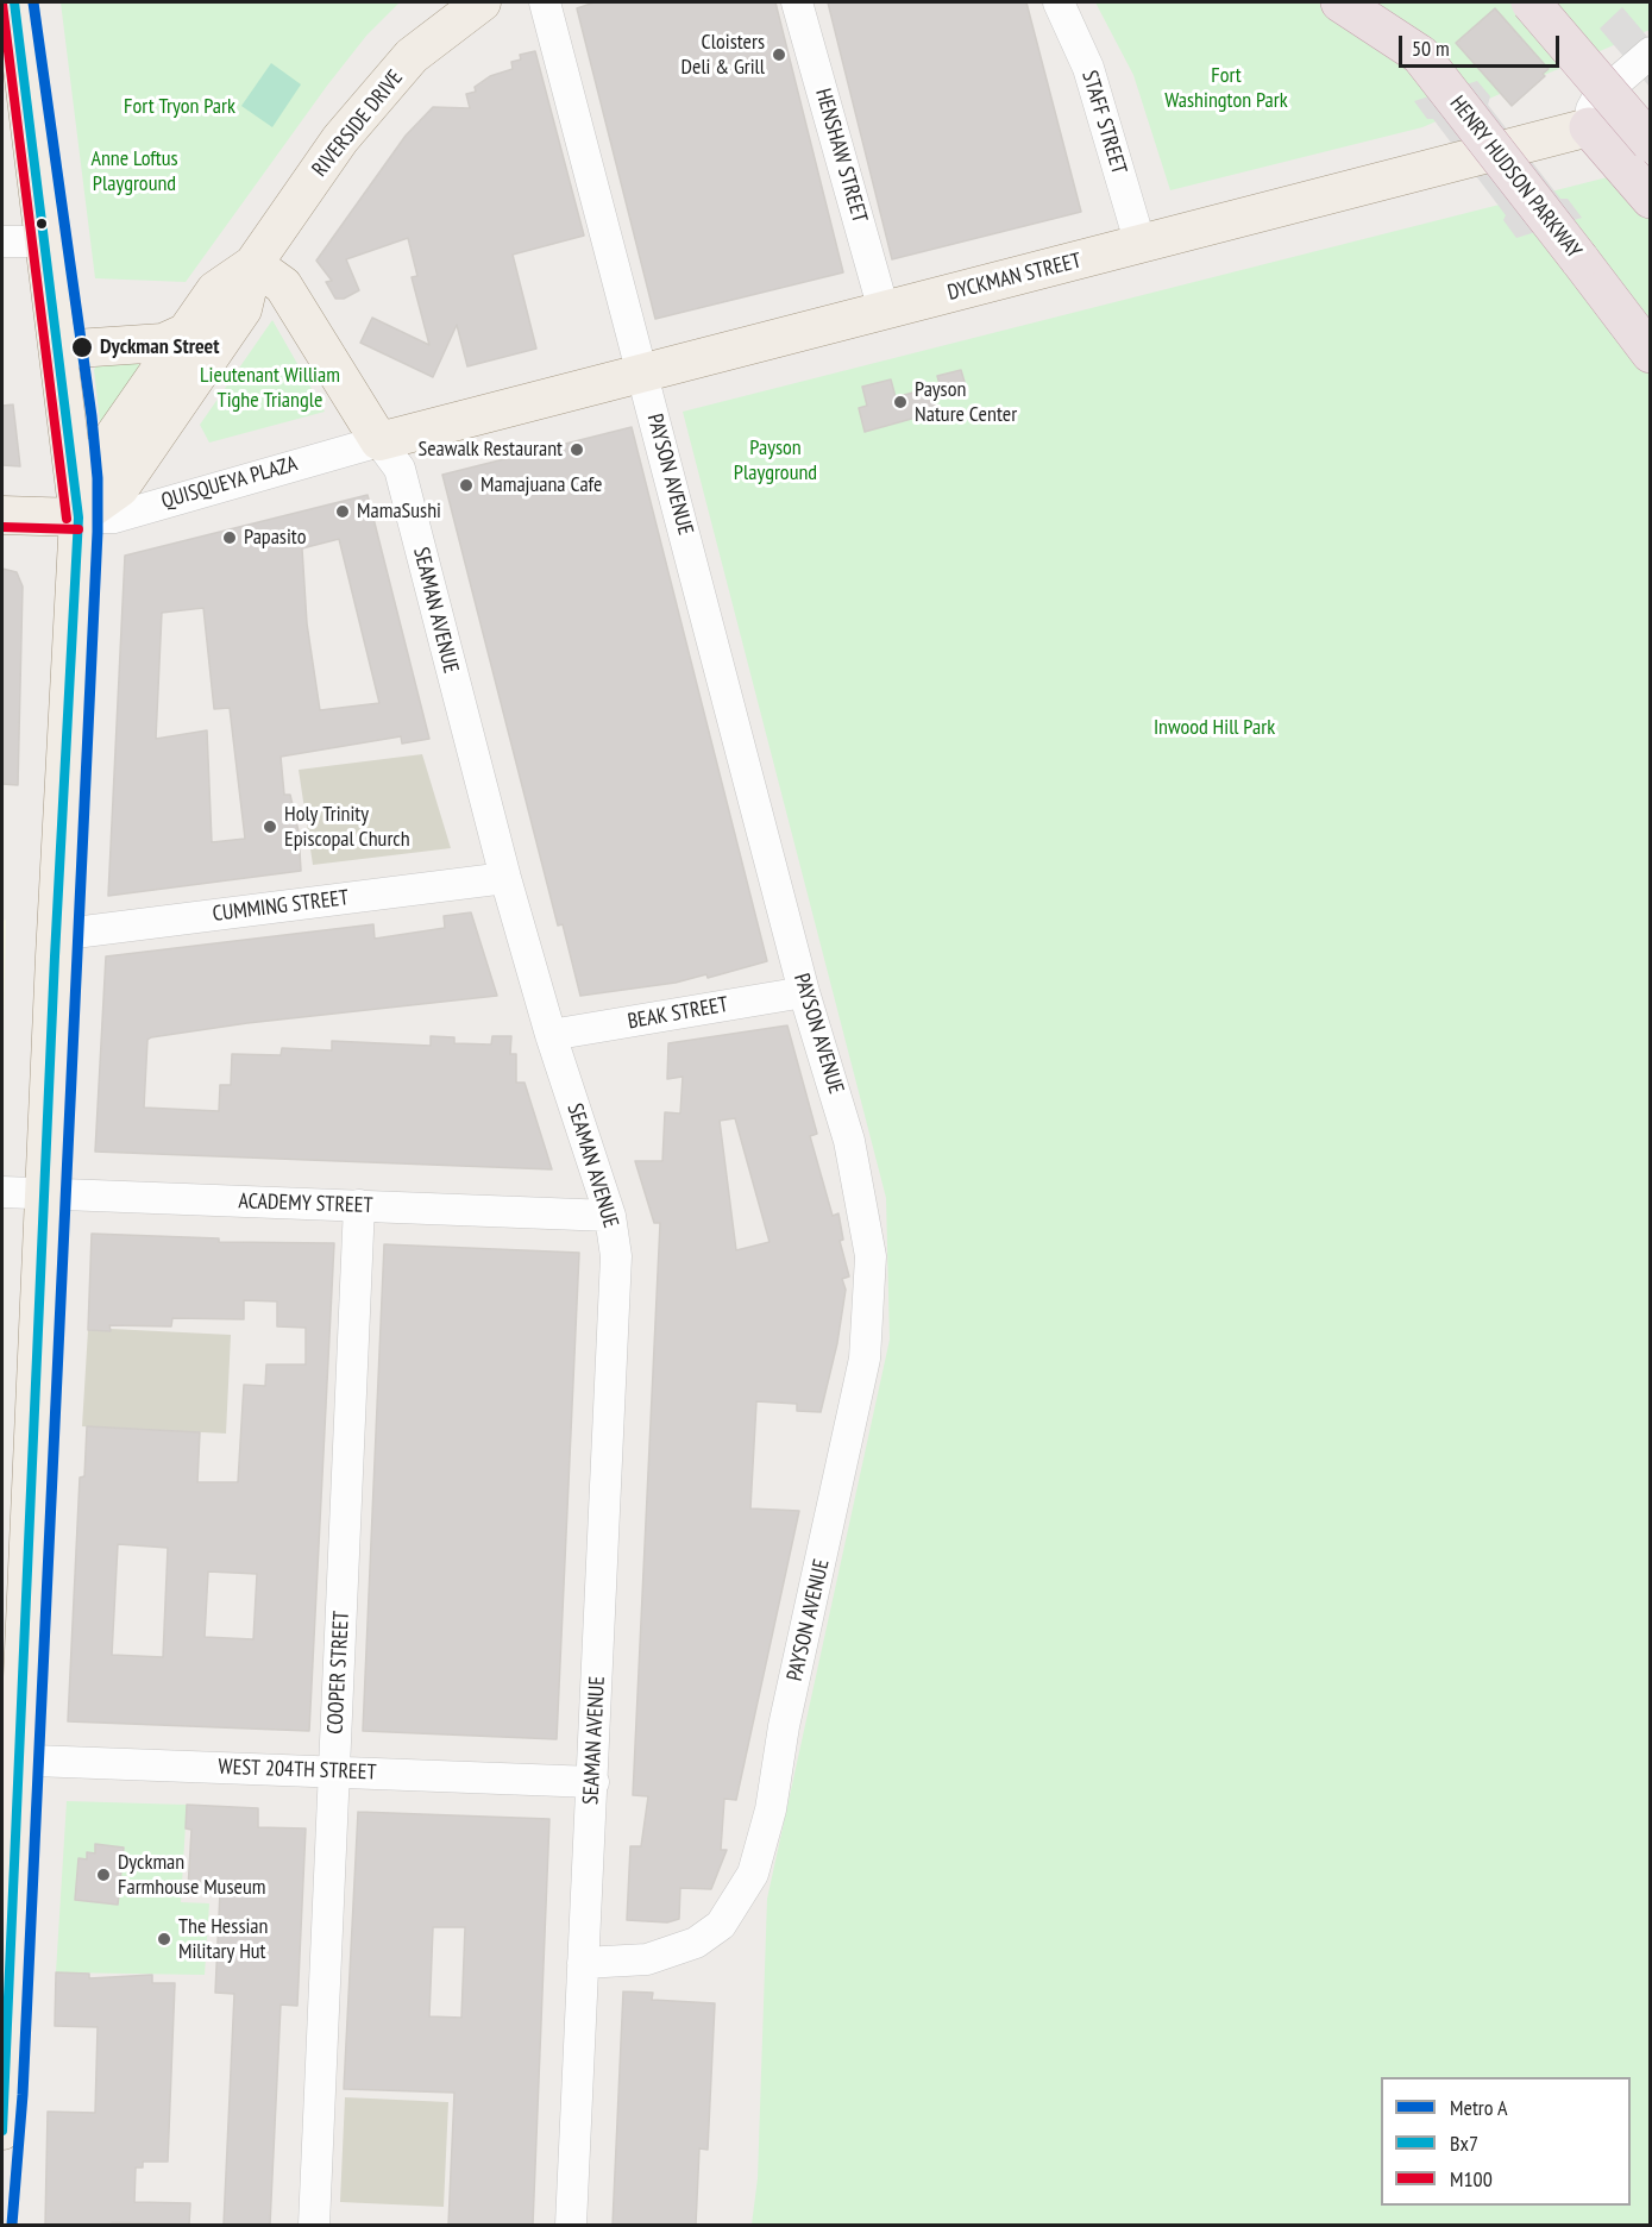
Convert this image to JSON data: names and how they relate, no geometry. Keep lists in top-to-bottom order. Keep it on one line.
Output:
{"streets":{"highway":["HENRY HUDSON PARKWAY"],"main road":["RIVERSIDE DRIVE","DYCKMAN STREET","SEAMAN AVENUE"],"street":["STAFF STREET","HENSHAW STREET","PAYSON AVENUE","QUISQUEYA PLAZA","CUMMING STREET","BEAK STREET","ACADEMY STREET","COOPER STREET","WEST 204TH STREET"]},"crossings":[["STAFF STREET","DYCKMAN STREET"],["RIVERSIDE DRIVE","QUISQUEYA PLAZA"],["RIVERSIDE DRIVE","SEAMAN AVENUE"],["HENSHAW STREET","DYCKMAN STREET"],["DYCKMAN STREET","PAYSON AVENUE"],["DYCKMAN STREET","QUISQUEYA PLAZA"],["DYCKMAN STREET","SEAMAN AVENUE"],["PAYSON AVENUE","SEAMAN AVENUE"],["PAYSON AVENUE","BEAK STREET"],["QUISQUEYA PLAZA","SEAMAN AVENUE"],["SEAMAN AVENUE","CUMMING STREET"],["SEAMAN AVENUE","BEAK STREET"],["SEAMAN AVENUE","ACADEMY STREET"],["SEAMAN AVENUE","WEST 204TH STREET"],["ACADEMY STREET","COOPER STREET"],["COOPER STREET","WEST 204TH STREET"]],"parks":["Fort Washington Park","Fort Tryon Park","Anne Loftus Playground","Lieutenant William Tighe Triangle","Payson Playground","Inwood Hill Park"],"places":["Cloisters Deli & Grill","Dyckman Street","Payson Nature Center","Seawalk Restaurant","Mamajuana Cafe","MamaSushi","Papasito","Holy Trinity Episcopal Church","Dyckman Farmhouse Museum","The Hessian Military Hut"],"lines":["metro line A","transit line Bx7","transit line M100"],"legend":["Metro A","Bx7","M100"],"scale_bar":"50 m"}
